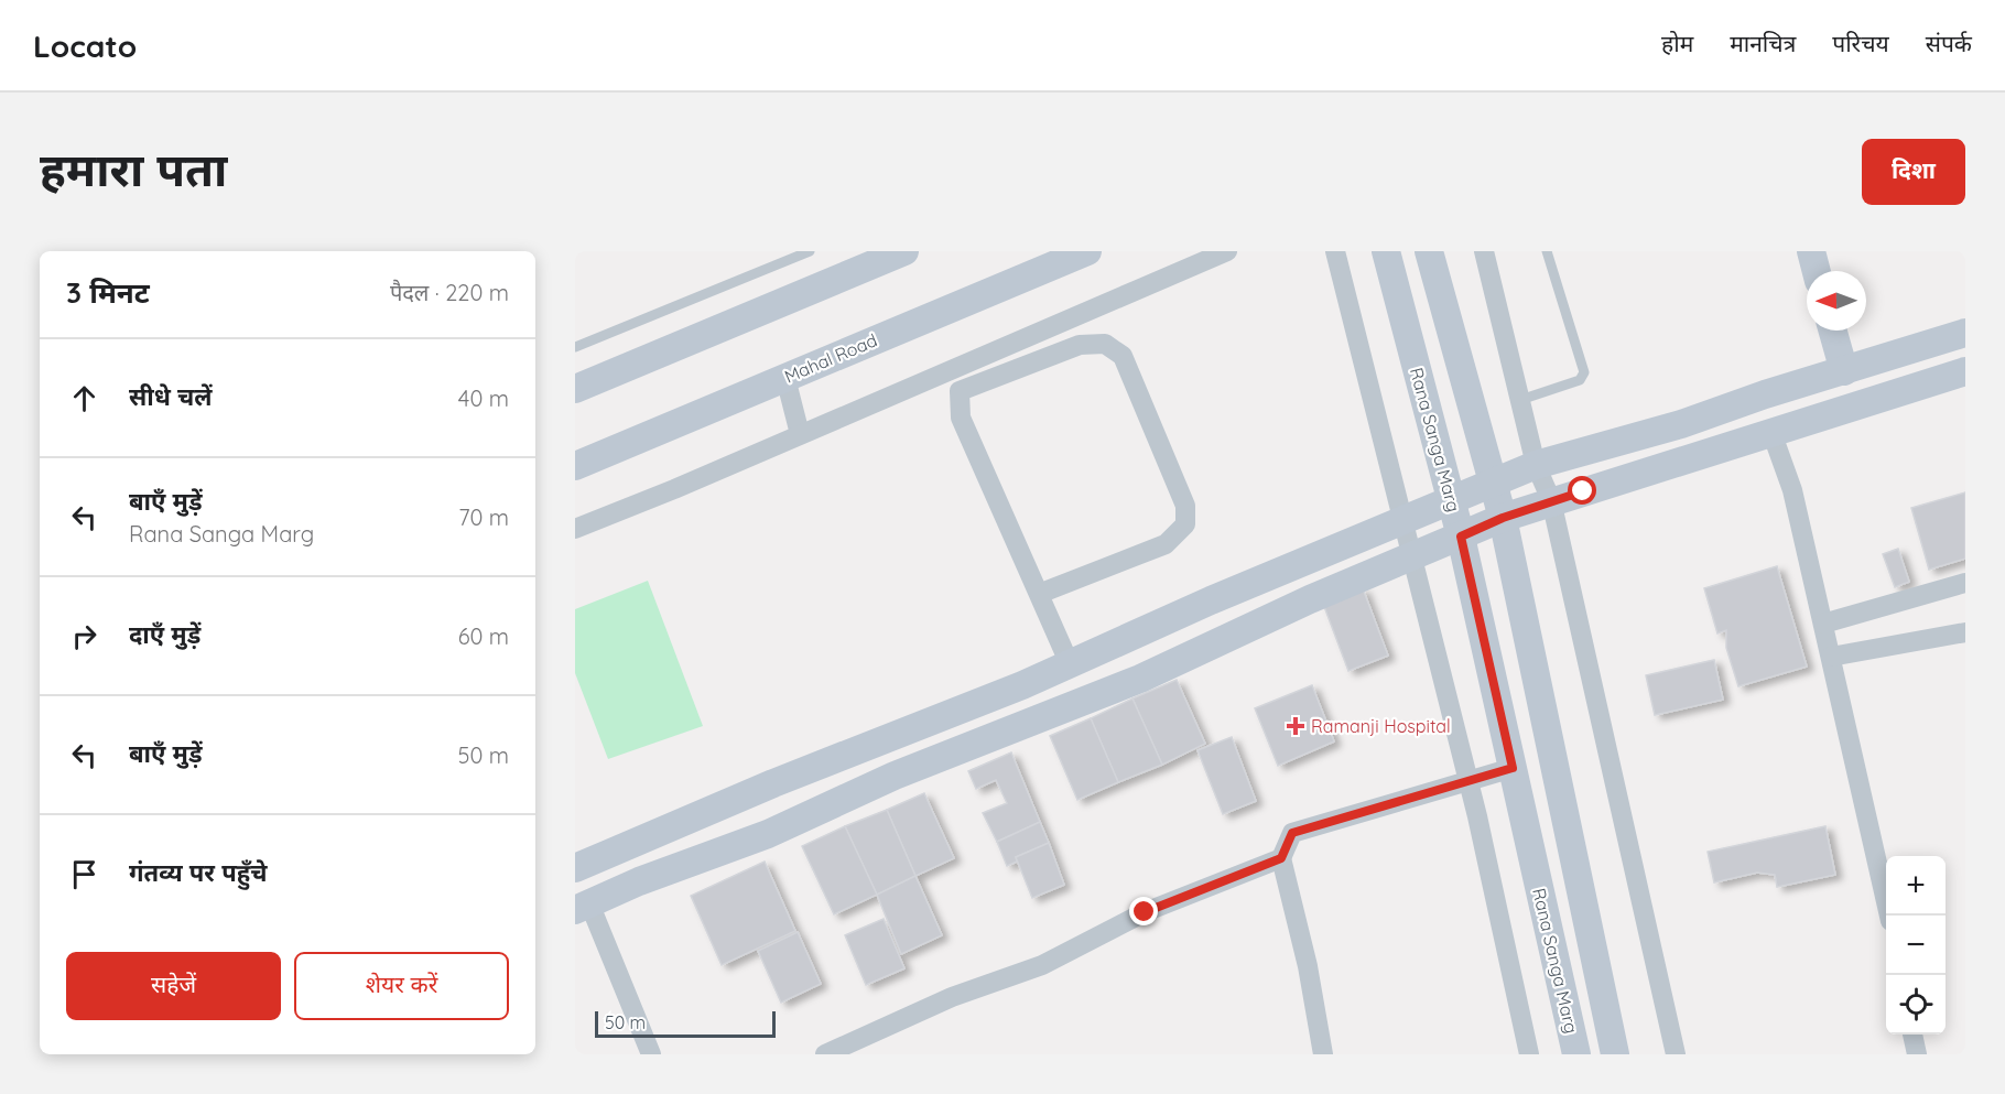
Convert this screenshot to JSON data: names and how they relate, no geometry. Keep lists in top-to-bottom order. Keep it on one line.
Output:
{"streets":{"main road":["Mahal Road","Rana Sanga Marg"]},"places":{"health":["Ramanji Hospital"]},"scale_bar":"50 m","north":"left","page":{"header":"Locato","nav":["होम","मानचित्र","परिचय","संपर्क"],"buttons":["दिशा",["सहेजें","शेयर करें"]],"title":"हमारा पता","heading":["3 मिनट","पैदल · 220 m"],"list":[["सीधे चलें","40 m"],["बाएँ मुड़ें","Rana Sanga Marg","70 m"],["दाएँ मुड़ें","60 m"],["बाएँ मुड़ें","50 m"],"गंतव्य पर पहुँचे"],"map_buttons":["+","−"],"scale":"50 m"}}
